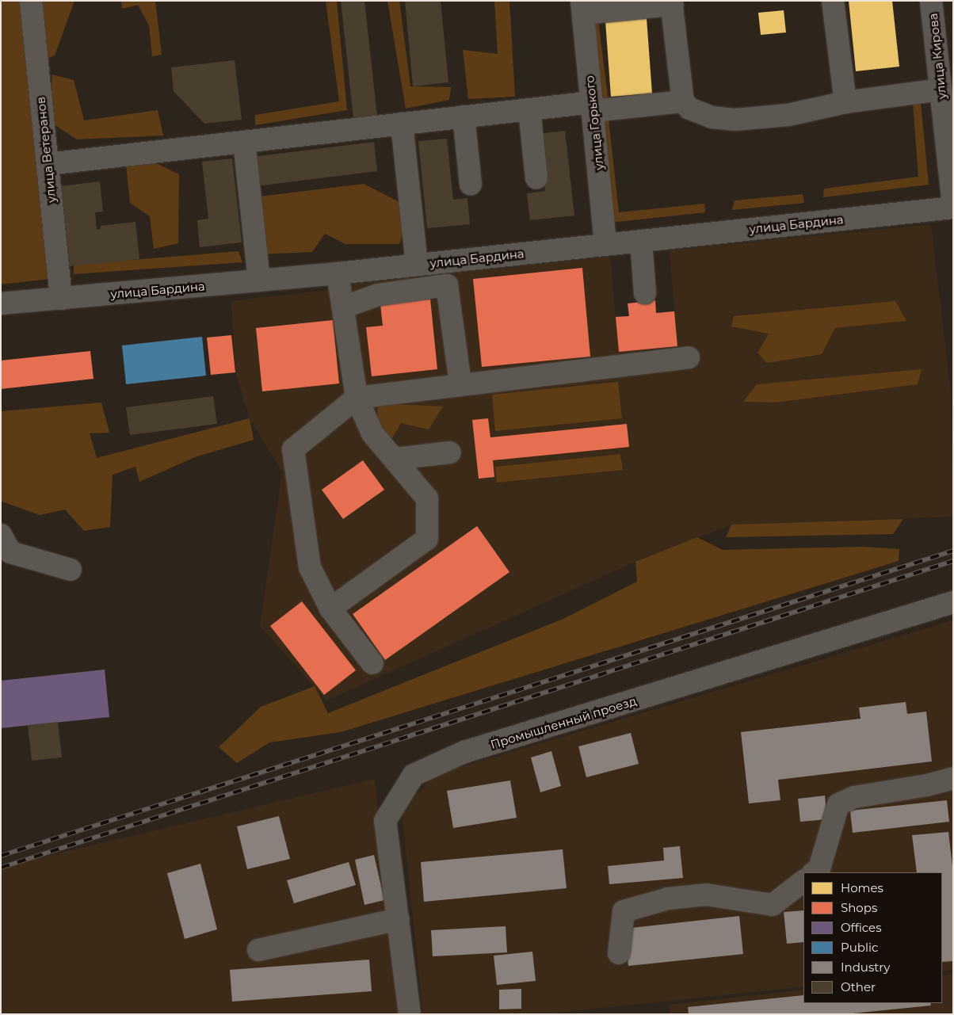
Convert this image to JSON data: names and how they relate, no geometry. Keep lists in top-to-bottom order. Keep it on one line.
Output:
{"streets":{"street":["улица Кирова","улица Горького","улица Ветеранов","улица Бардина","Промышленный проезд"]},"crossings":[["улица Кирова","улица Бардина"],["улица Горького","улица Бардина"],["улица Ветеранов","улица Бардина"]],"legend":["Homes","Shops","Offices","Public","Industry","Other"]}
